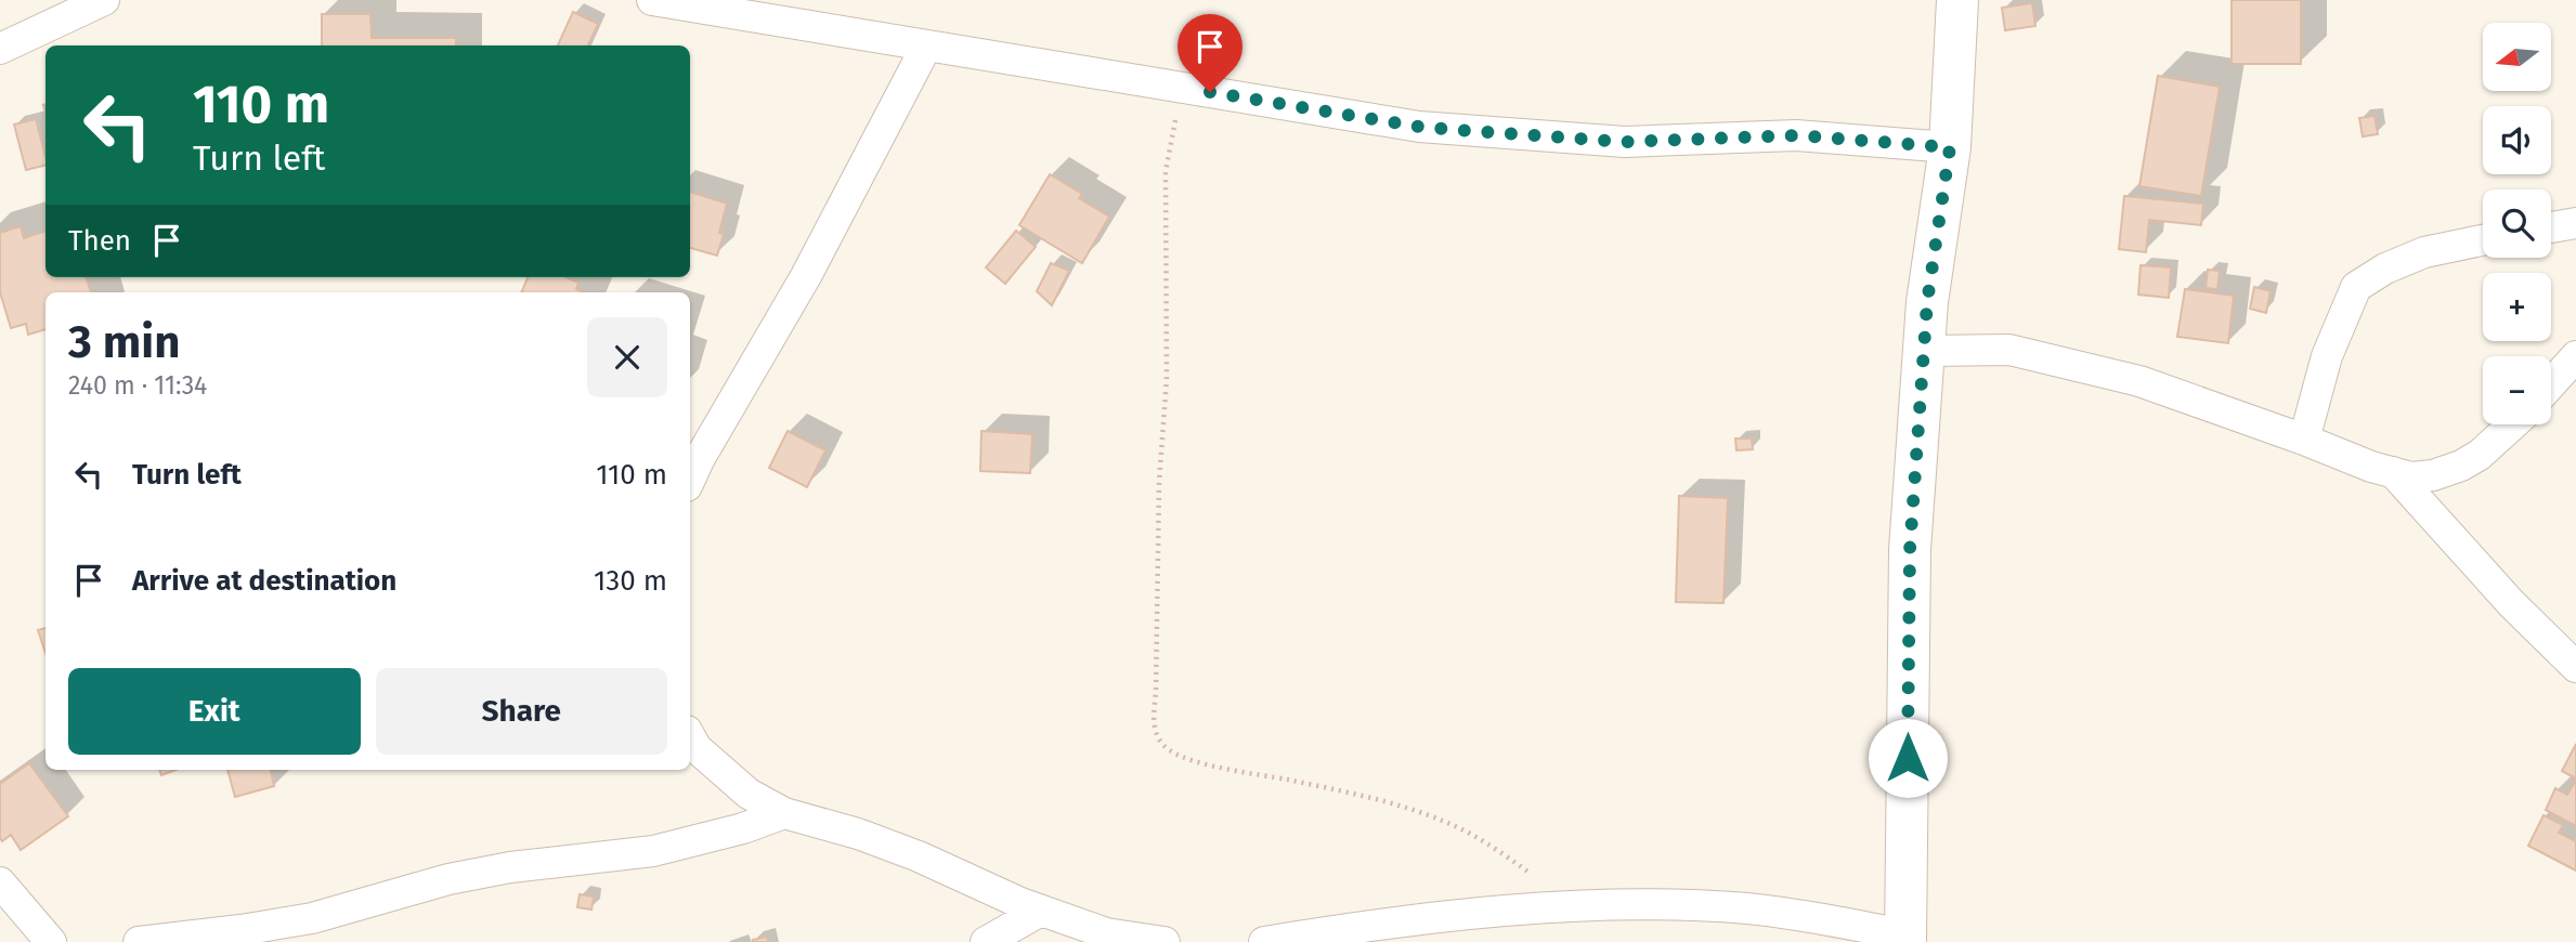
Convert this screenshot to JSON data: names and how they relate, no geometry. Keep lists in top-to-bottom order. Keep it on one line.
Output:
{"north":"left","page":{"map_buttons":["+","−"],"turn":["110 m","Turn left"],"then":"Then","heading":["3 min","240 m · 11:34"],"list":[{"name":"Turn left","value":"110 m"},{"name":"Arrive at destination","value":"130 m"}],"buttons":["Exit","Share"]}}
